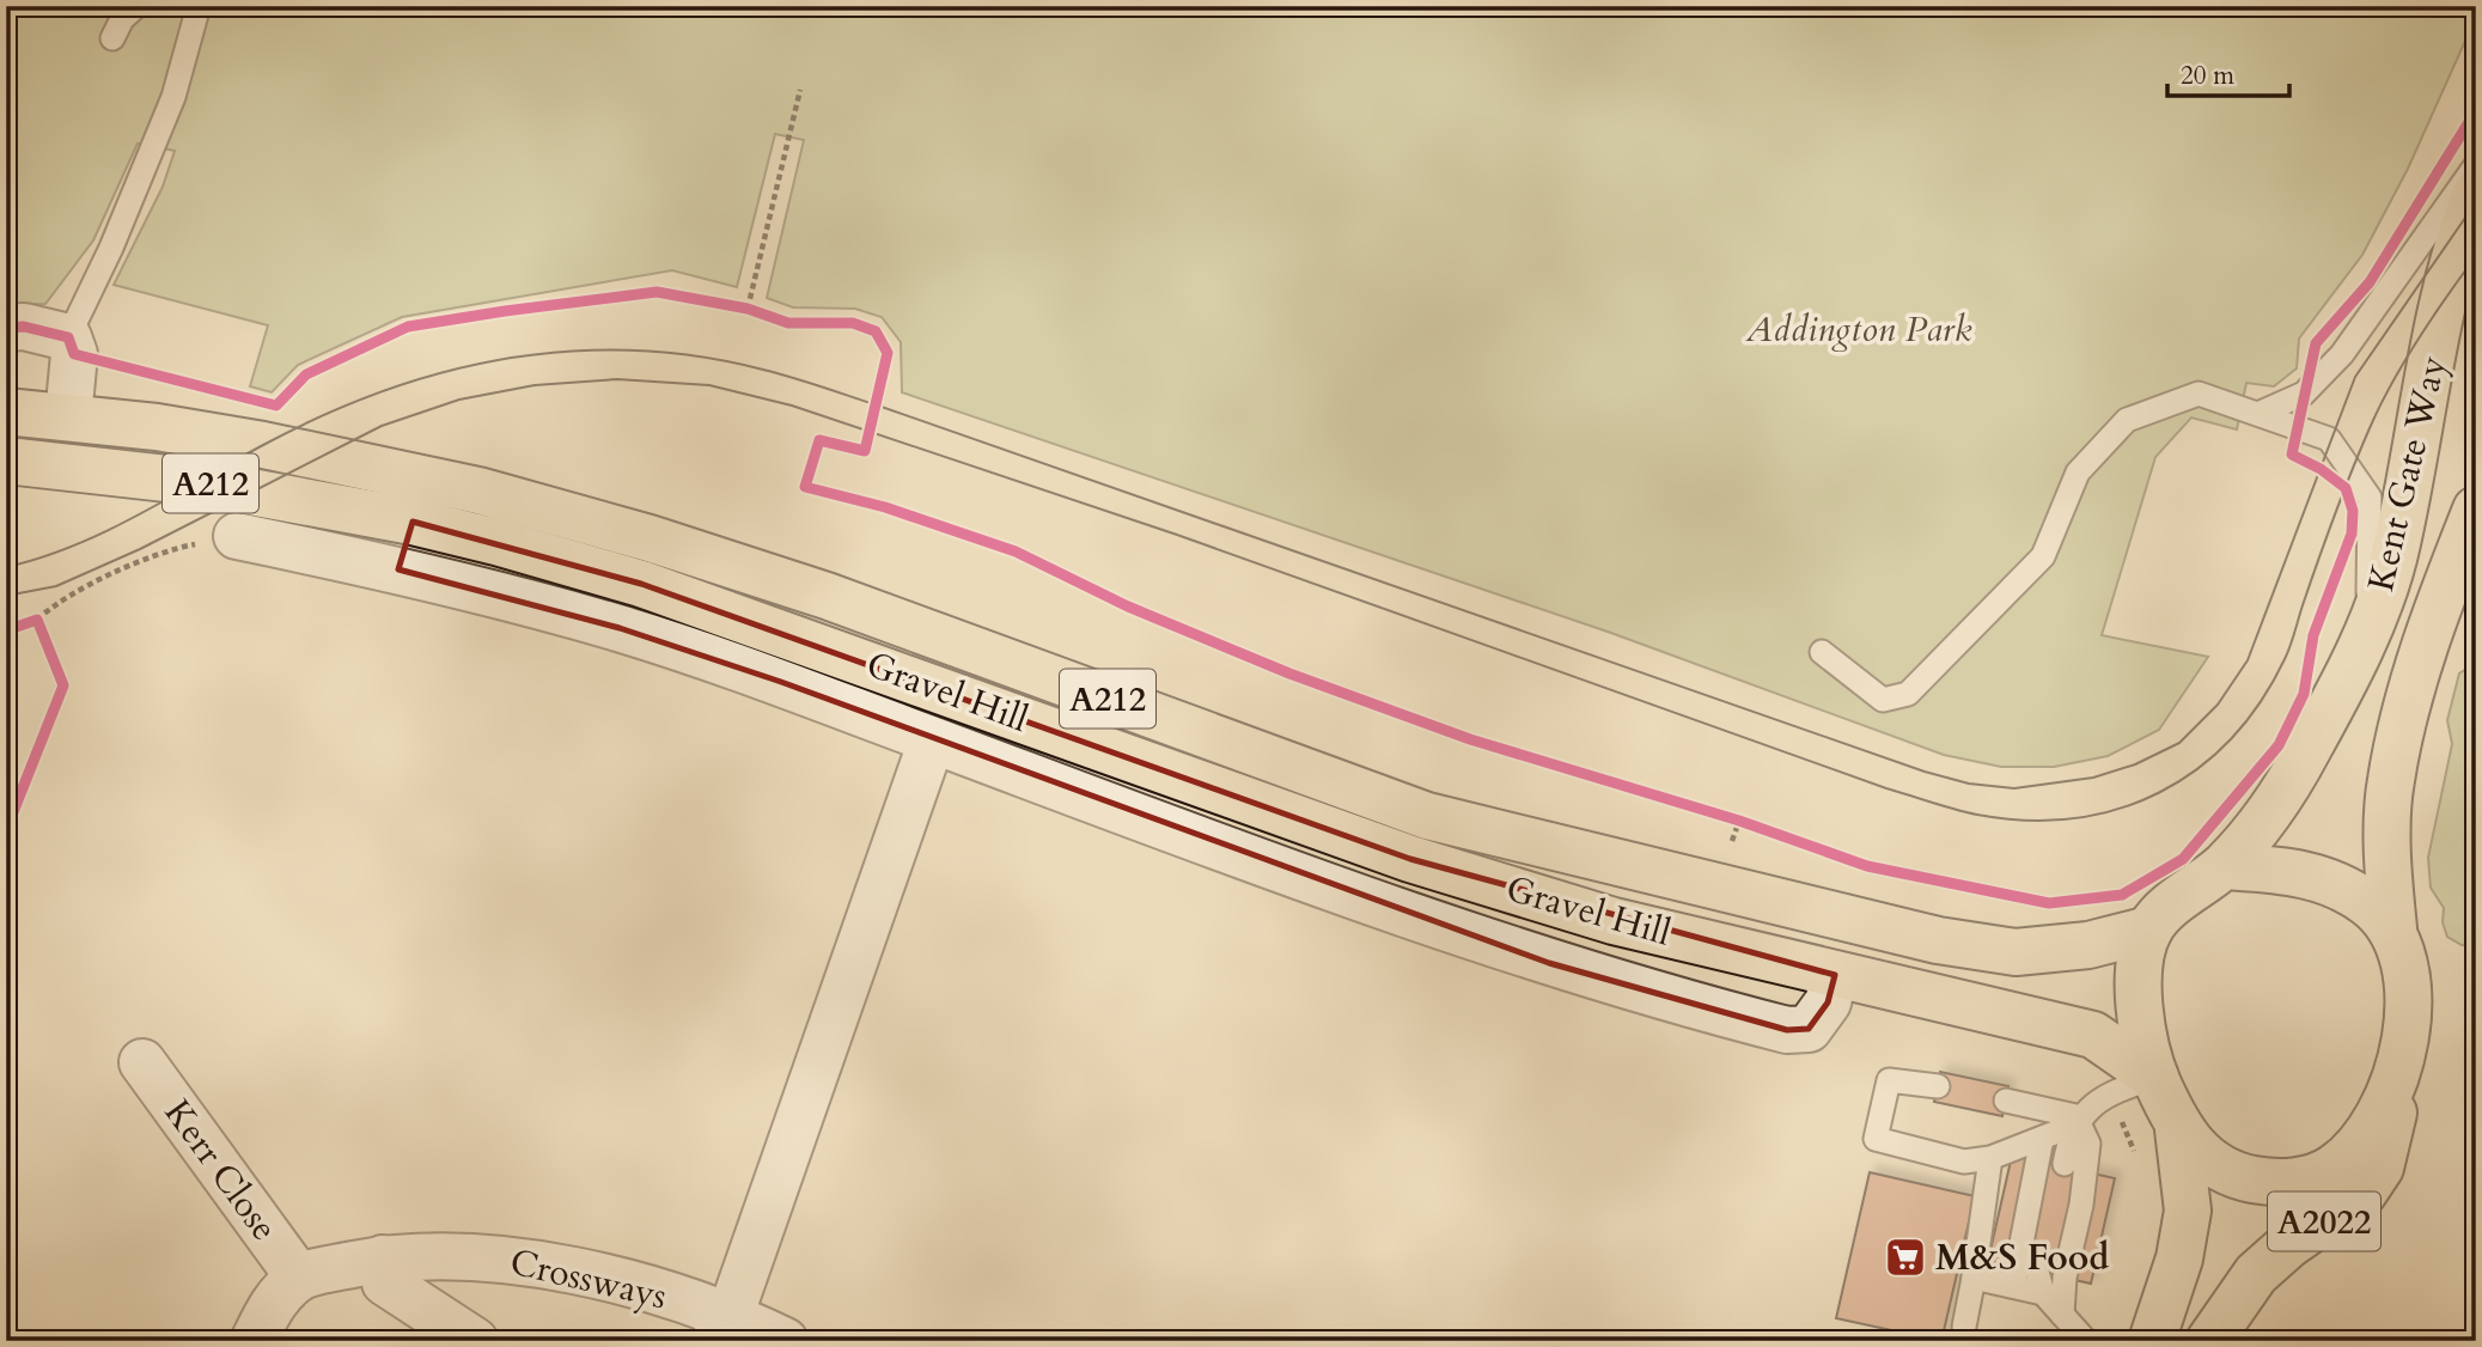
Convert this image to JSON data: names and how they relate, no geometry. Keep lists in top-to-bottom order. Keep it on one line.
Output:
{"streets":{"main road":["Kent Gate Way","A212","Gravel Hill","A2022"],"street":["Kerr Close","Crossways"]},"crossings":[["Kent Gate Way","Gravel Hill"],["Kent Gate Way","A2022"],["Gravel Hill","A2022"],["Kerr Close","Crossways"]],"parks":["Addington Park"],"places":{"supermarket":["M&S Food"]},"scale_bar":"20 m"}
